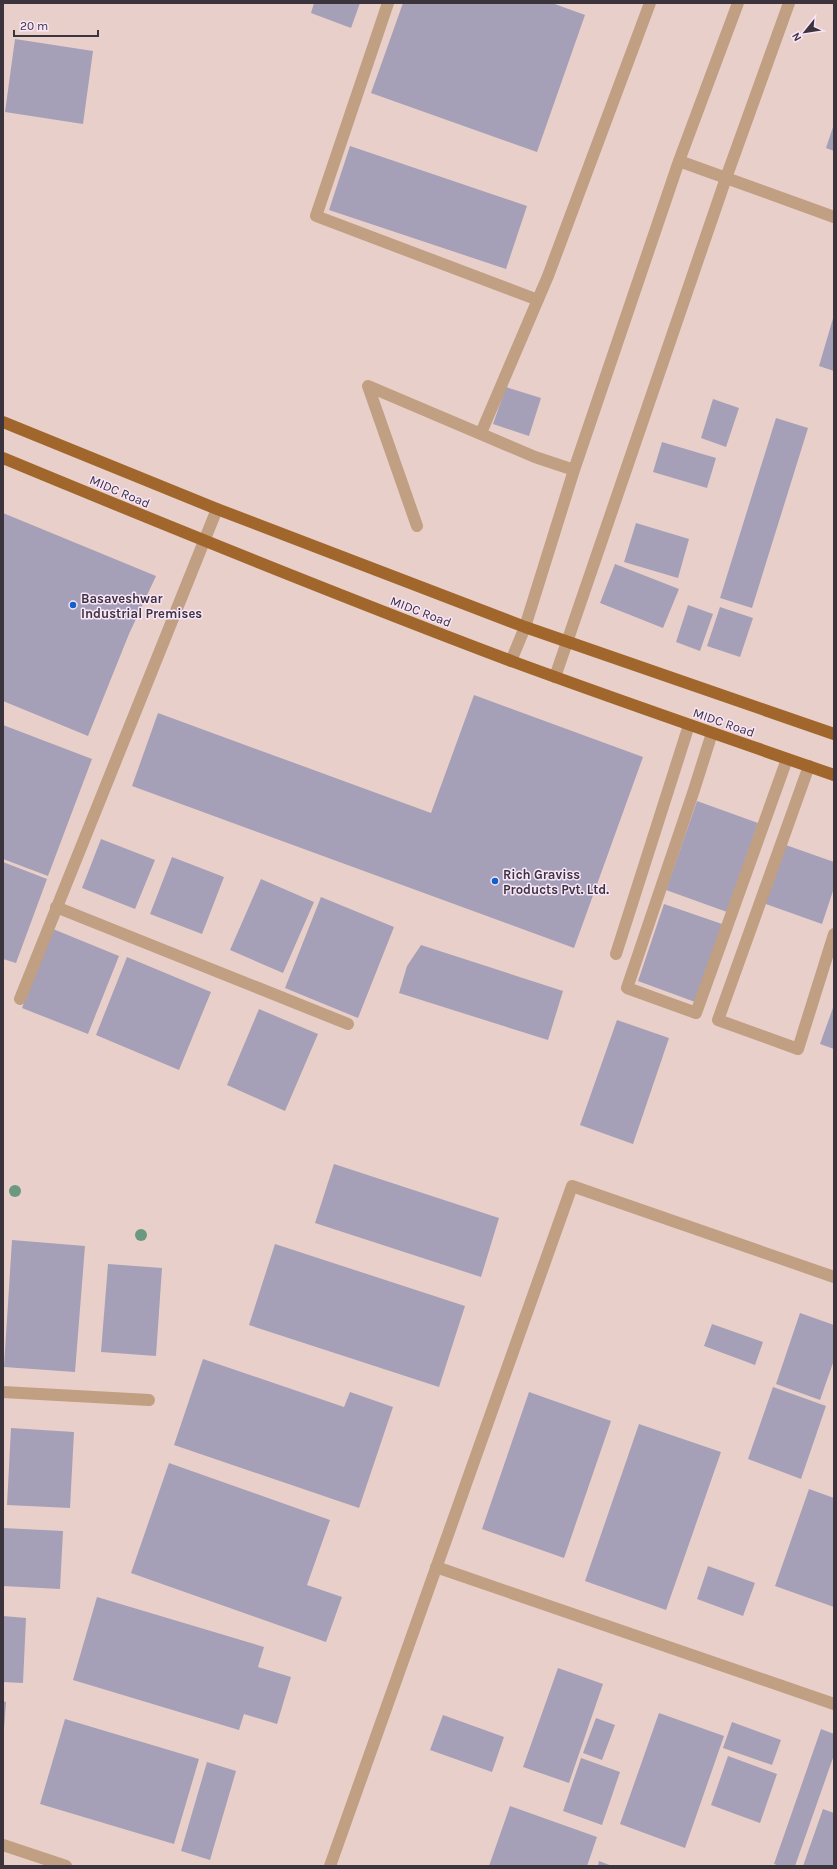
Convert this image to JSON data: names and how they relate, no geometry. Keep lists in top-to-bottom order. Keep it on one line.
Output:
{"streets":{"main road":["MIDC Road"]},"places":["Basaveshwar Industrial Premises","Rich Graviss Products Pvt. Ltd."],"scale_bar":"20 m","north":"bottom left"}
